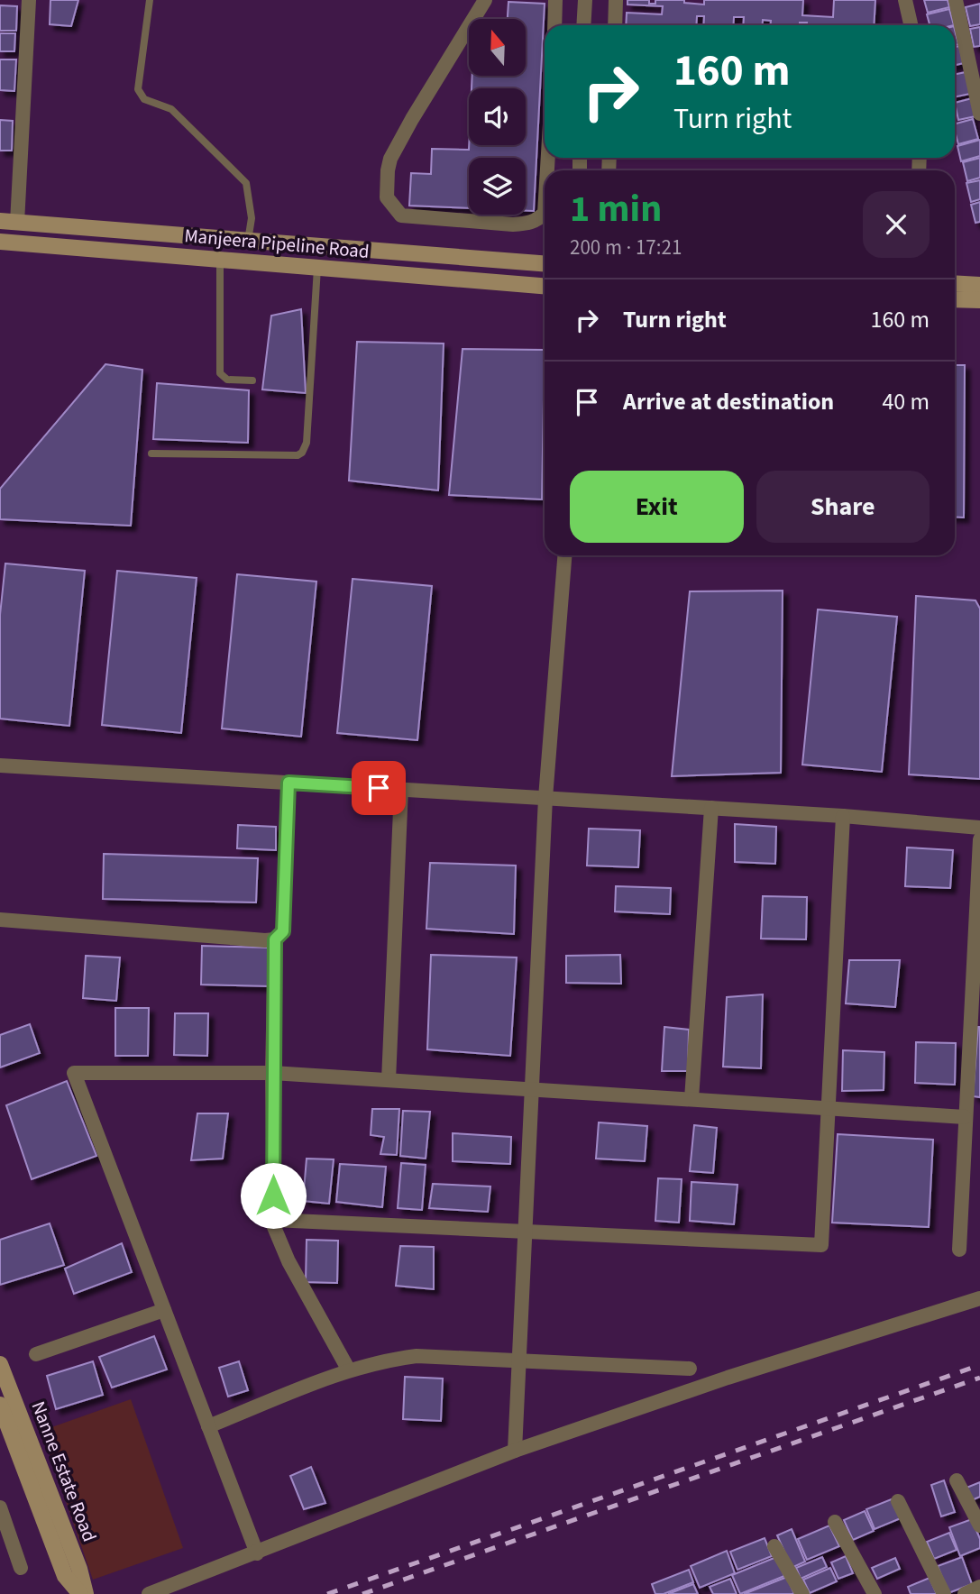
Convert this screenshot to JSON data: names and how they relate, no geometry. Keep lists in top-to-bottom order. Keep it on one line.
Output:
{"streets":{"main road":["Manjeera Pipeline Road","Nanne Estate Road"]},"north":"top","page":{"turn":["160 m","Turn right"],"heading":["1 min","200 m · 17:21"],"list":[{"name":"Turn right","value":"160 m"},{"name":"Arrive at destination","value":"40 m"}],"buttons":["Exit","Share"]}}
